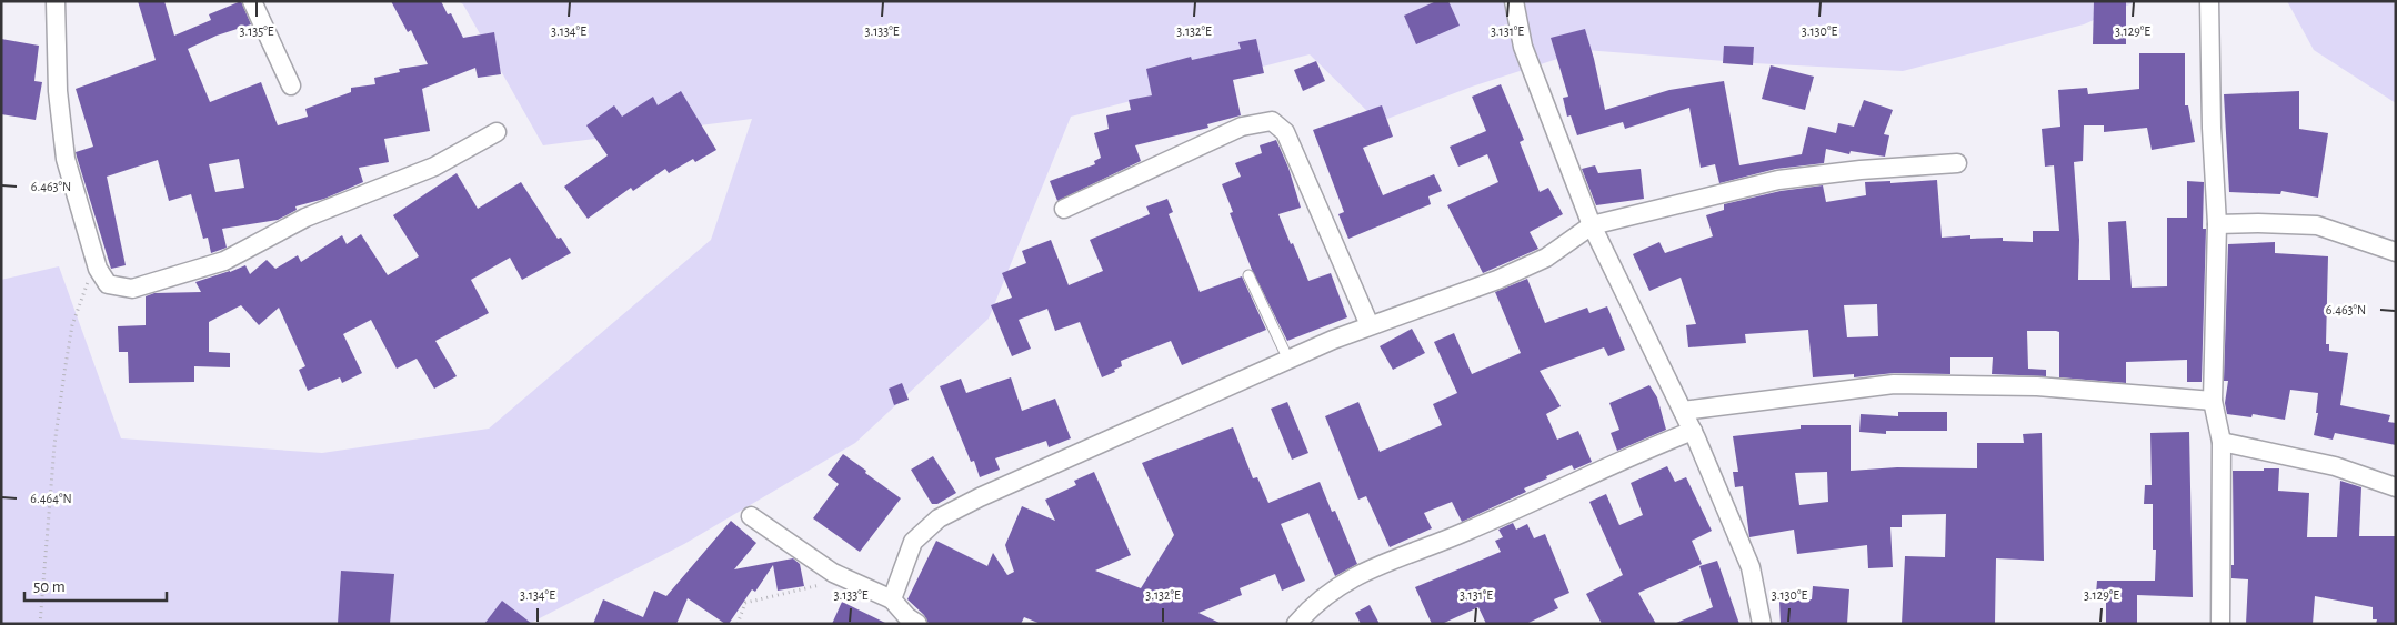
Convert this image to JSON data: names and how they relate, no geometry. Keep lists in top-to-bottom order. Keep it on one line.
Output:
{"scale_bar":"50 m","coordinates":["3.135°E","3.134°E","3.133°E","3.132°E","3.131°E","3.130°E","3.129°E","6.463°N","6.464°N"]}
